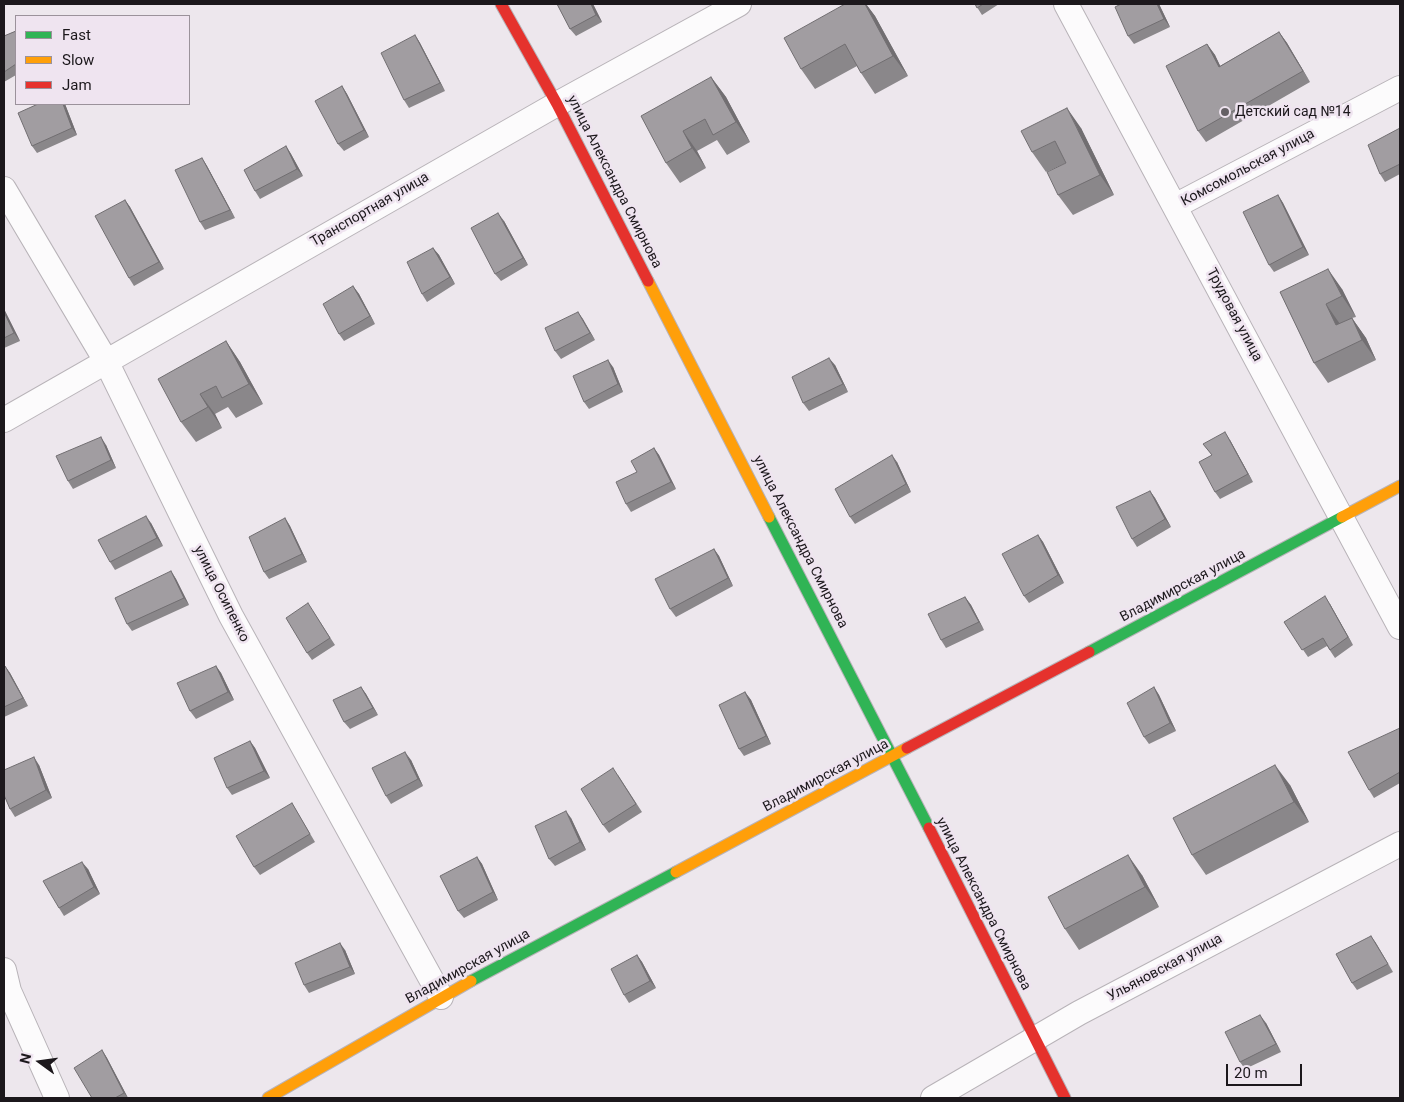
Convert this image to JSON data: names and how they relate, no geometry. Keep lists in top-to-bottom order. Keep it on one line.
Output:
{"streets":{"street":["Комсомольская улица","улица Александра Смирнова","Транспортная улица","Трудовая улица","Владимирская улица","улица Осипенко","Ульяновская улица"]},"crossings":[["Комсомольская улица","Трудовая улица"],["улица Александра Смирнова","Транспортная улица"],["улица Александра Смирнова","Владимирская улица"],["улица Александра Смирнова","Ульяновская улица"],["Транспортная улица","улица Осипенко"],["Трудовая улица","Владимирская улица"],["Владимирская улица","улица Осипенко"]],"places":["Детский сад №14"],"legend":["Fast","Slow","Jam"],"scale_bar":"20 m","north":"left"}
